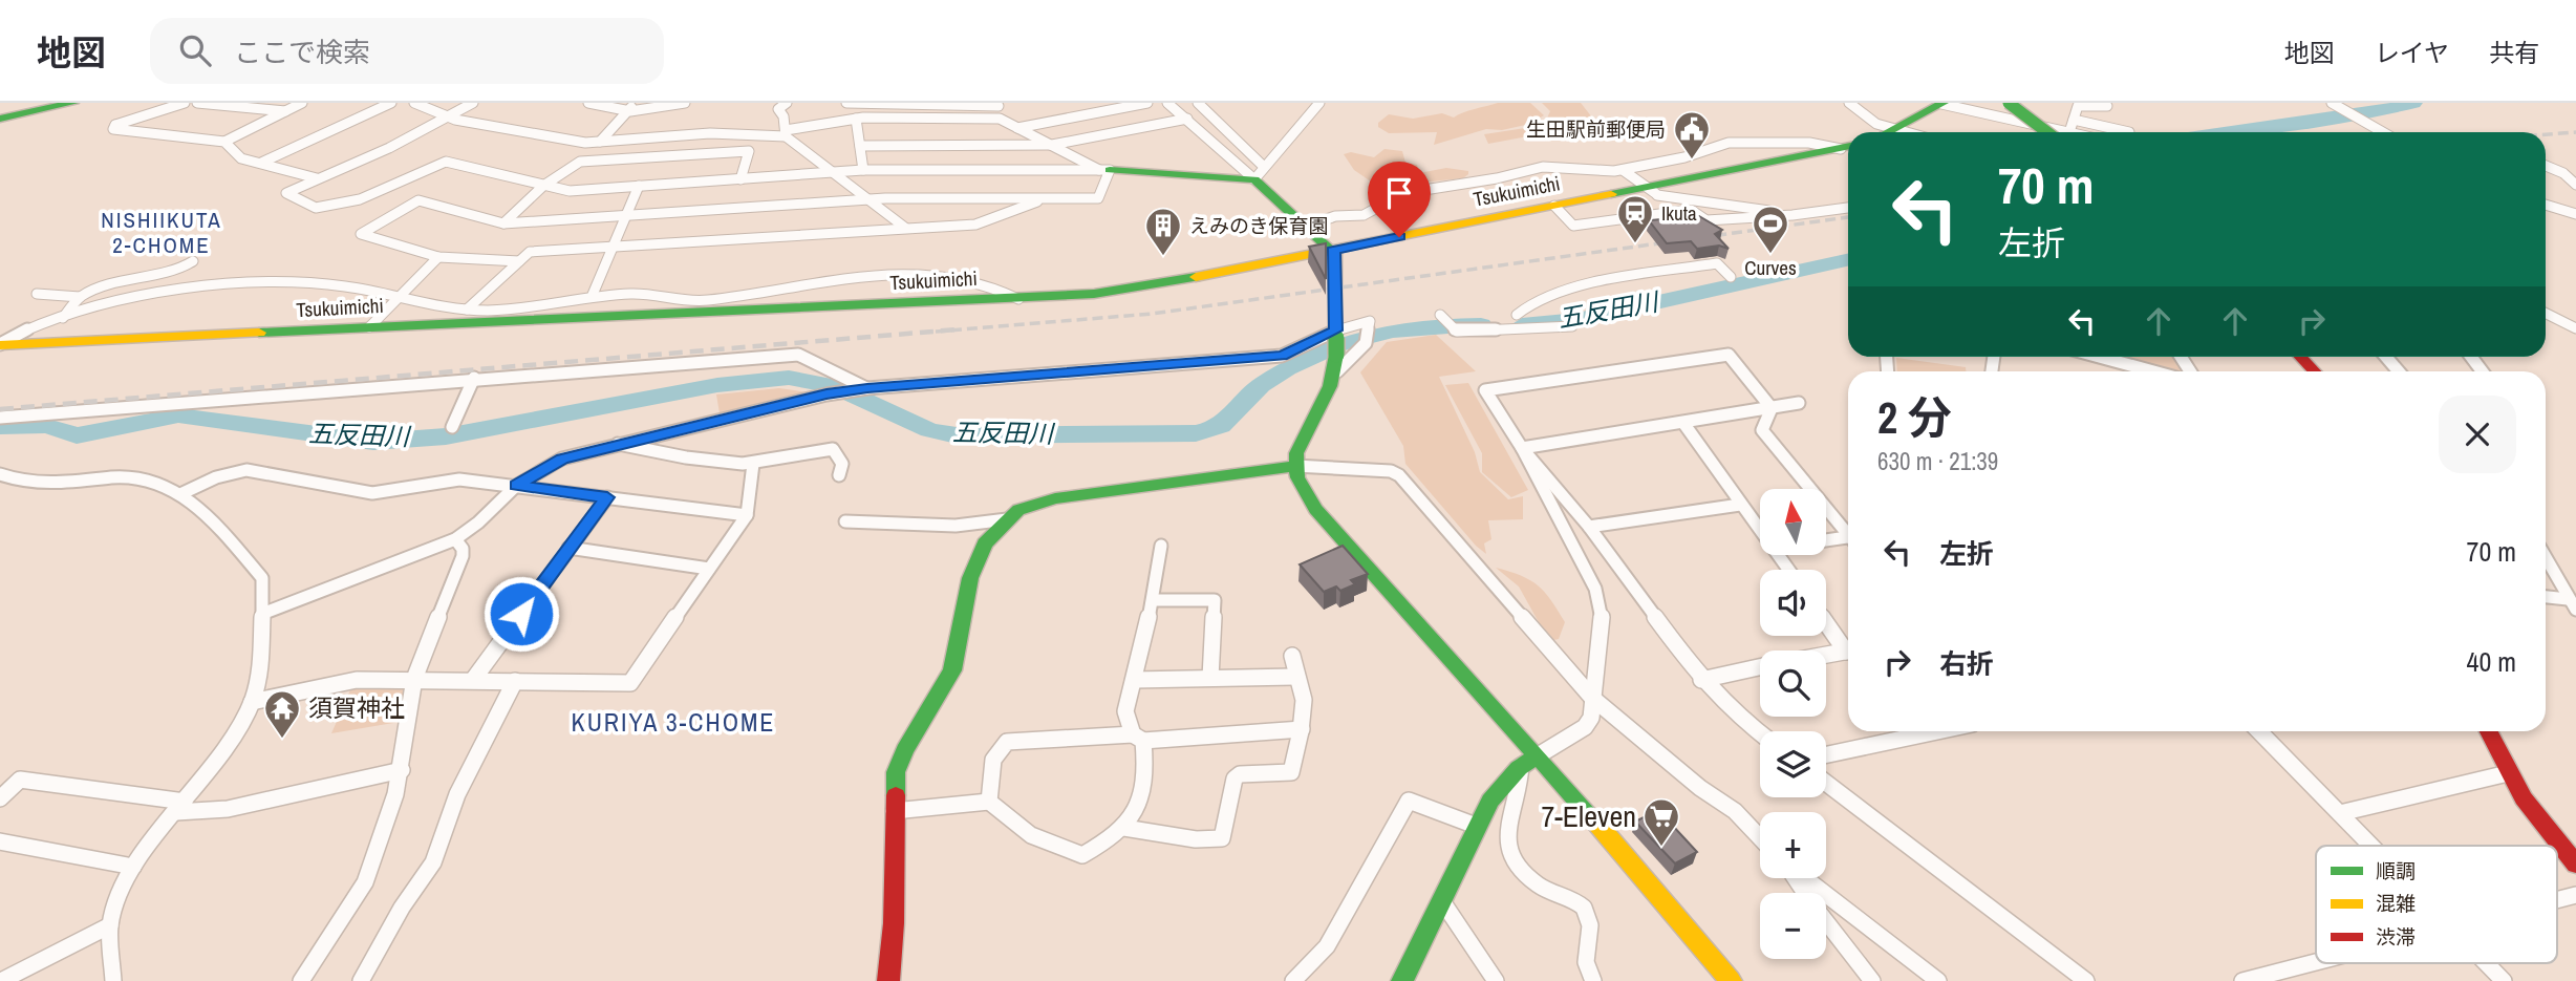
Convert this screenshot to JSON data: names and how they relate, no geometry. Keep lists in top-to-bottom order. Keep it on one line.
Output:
{"streets":{"street":["Tsukuimichi"]},"districts":["NISHIIKUTA 2-CHOME","KURIYA 3-CHOME"],"water":["五反田川"],"places":{"public building":["生田駅前郵便局"],"station":["Ikuta"],"sports":["Curves"],"building":["えみのき保育園"],"temple":["須賀神社"],"supermarket":["7-Eleven"]},"legend":["順調","混雑","渋滞"],"north":"top","page":{"header":"地図","search":"ここで検索","nav":["地図","レイヤ","共有"],"turn":["70 m","左折"],"heading":["2 分","630 m · 21:39"],"map_buttons":["+","−"],"list":[{"name":"左折","value":"70 m"},{"name":"右折","value":"40 m"}]}}
